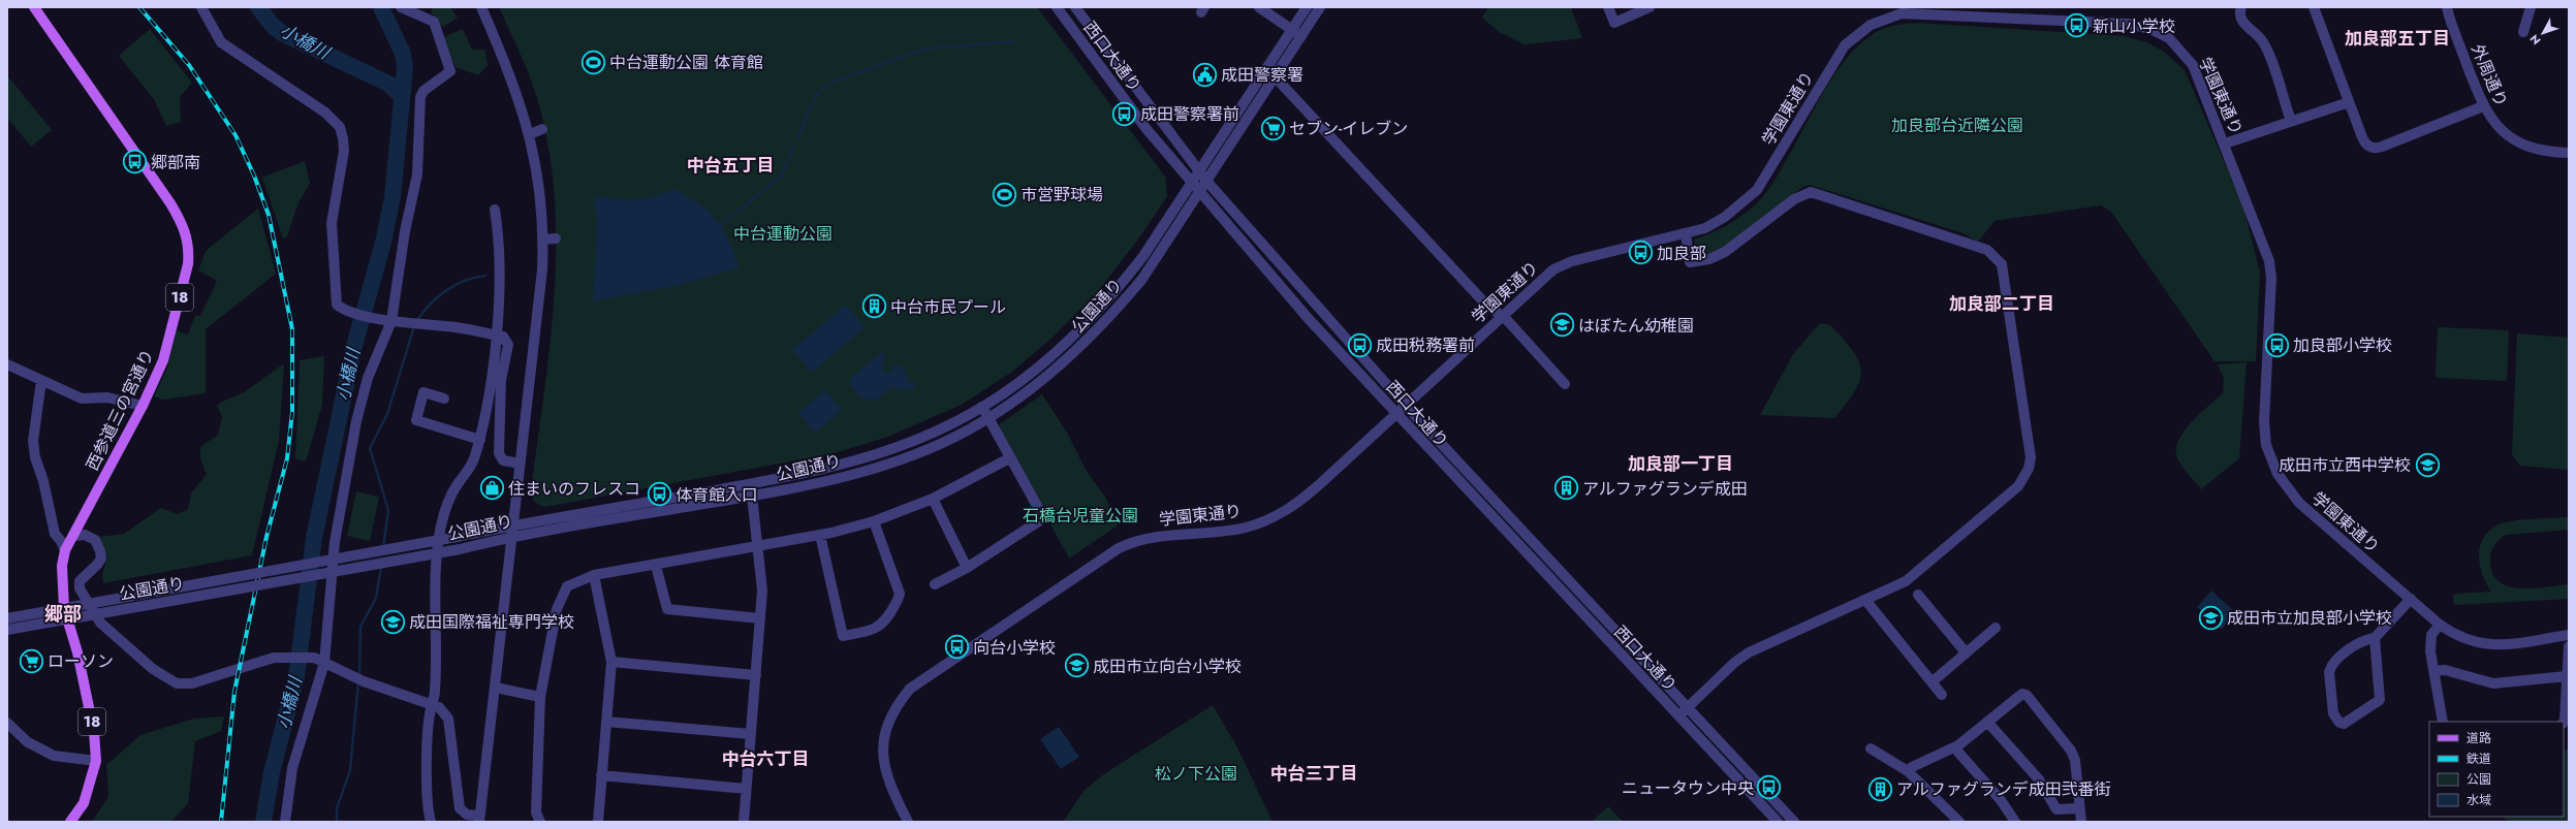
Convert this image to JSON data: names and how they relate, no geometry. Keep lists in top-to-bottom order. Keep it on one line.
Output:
{"streets":{"main road":["18","西参道三の宮通り"],"street":["西口大通り","外周通り","学園東通り","公園通り"]},"crossings":[["西口大通り","学園東通り"],["西口大通り","公園通り"],["18","公園通り"],["18","西参道三の宮通り"],["公園通り","西参道三の宮通り"]],"districts":["加良部五丁目","中台五丁目","加良部二丁目","加良部一丁目","郷部","中台六丁目","中台三丁目"],"water":["小橋川"],"parks":["加良部台近隣公園","中台運動公園","石橋台児童公園","松ノ下公園"],"places":{"bus stop":["新山小学校","成田警察署前","郷部南","加良部","成田税務署前","加良部小学校","体育館入口","向台小学校","ニュータウン中央"],"sports":["中台運動公園 体育館","市営野球場"],"public building":["成田警察署"],"supermarket":["セブン-イレブン","ローソン"],"building":["中台市民プール","アルファグランデ成田","アルファグランデ成田弐番街"],"school or university":["はぼたん幼稚園","成田市立西中学校","成田市立加良部小学校","成田国際福祉専門学校","成田市立向台小学校"],"shop":["住まいのフレスコ"]},"legend":["道路","鉄道","公園","水域"],"north":"bottom left"}
